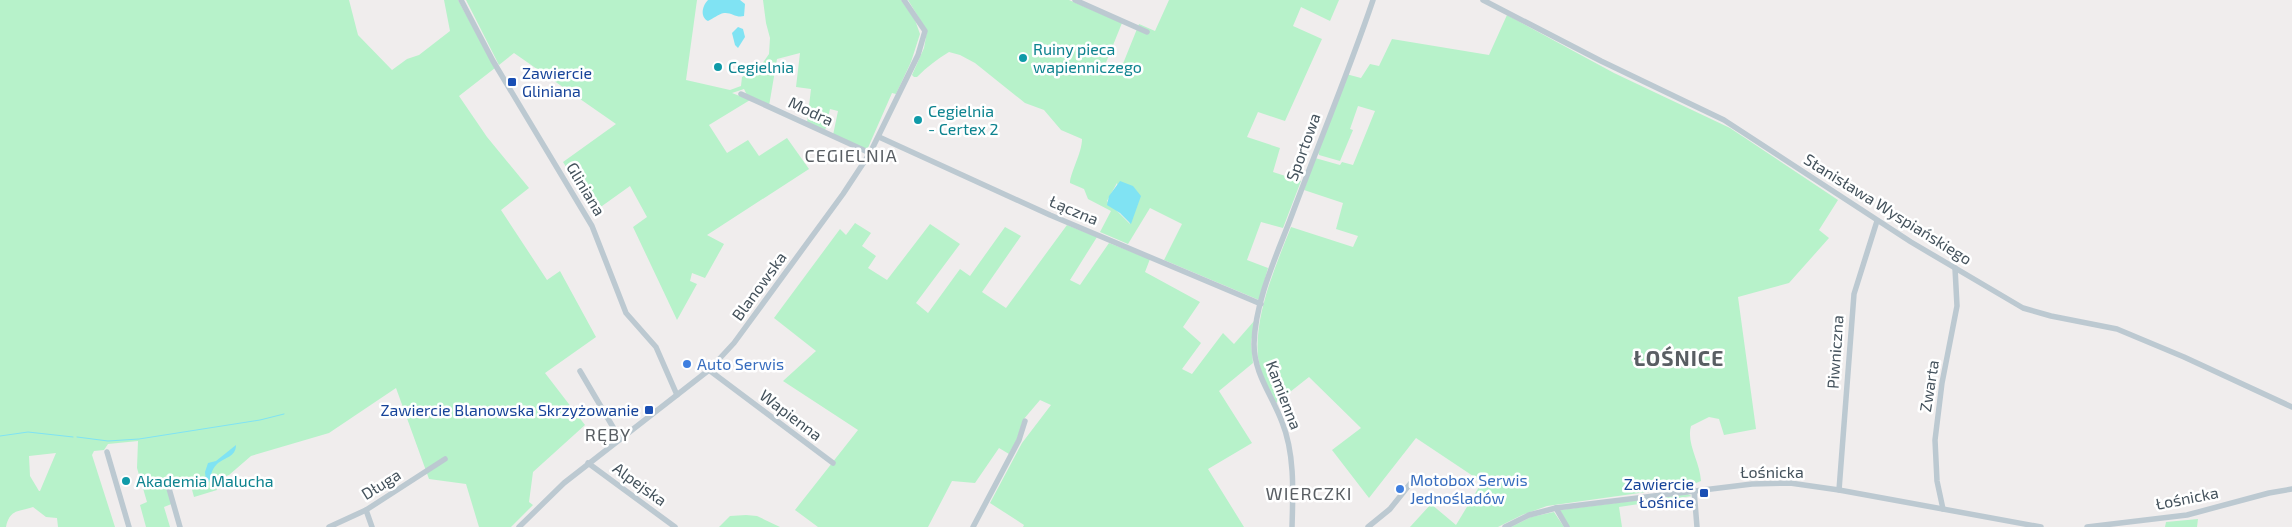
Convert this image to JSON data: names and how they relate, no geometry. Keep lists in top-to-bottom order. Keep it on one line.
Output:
{"streets":{"street":["Modra","Sportowa","Gliniana","Stanisława Wyspiańskiego","Łączna","Blanowska","Piwniczna","Zwarta","Kamienna","Wapienna","Łośnicka","Długa","Alpejska"]},"crossings":[["Modra","Blanowska"],["Sportowa","Łączna"],["Sportowa","Kamienna"],["Gliniana","Blanowska"],["Stanisława Wyspiańskiego","Piwniczna"],["Stanisława Wyspiańskiego","Zwarta"],["Łączna","Blanowska"],["Łączna","Kamienna"],["Blanowska","Wapienna"],["Blanowska","Alpejska"],["Piwniczna","Łośnicka"],["Zwarta","Łośnicka"]],"districts":["CEGIELNIA","ŁOŚNICE","RĘBY","WIERCZKI"],"places":{"other":["Ruiny pieca wapienniczego","Cegielnia","Cegielnia - Certex 2","Auto Serwis","Akademia Malucha","Motobox Serwis Jednośladów"],"transit":["Zawiercie Gliniana","Zawiercie Blanowska Skrzyżowanie","Zawiercie Łośnice"]}}
